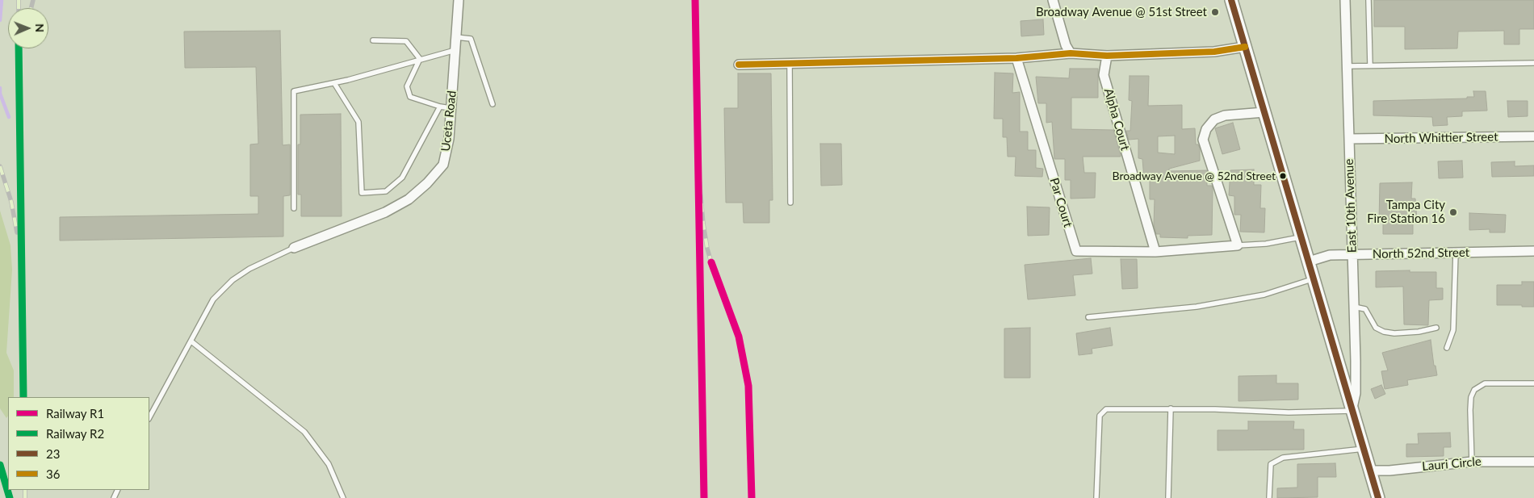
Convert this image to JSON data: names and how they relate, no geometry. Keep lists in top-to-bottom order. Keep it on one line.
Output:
{"streets":{"street":["Alpha Court","Uceta Road","North Whittier Street","Par Court","East 10th Avenue","North 52nd Street","Lauri Circle"]},"crossings":[["Alpha Court","Par Court"],["North Whittier Street","East 10th Avenue"],["East 10th Avenue","North 52nd Street"]],"places":["Broadway Avenue @ 51st Street","Broadway Avenue @ 52nd Street","Tampa City Fire Station 16"],"lines":["rail line R1","transit line 23","transit line 36","rail line R2"],"legend":["Railway R1","Railway R2","23","36"],"north":"right"}
